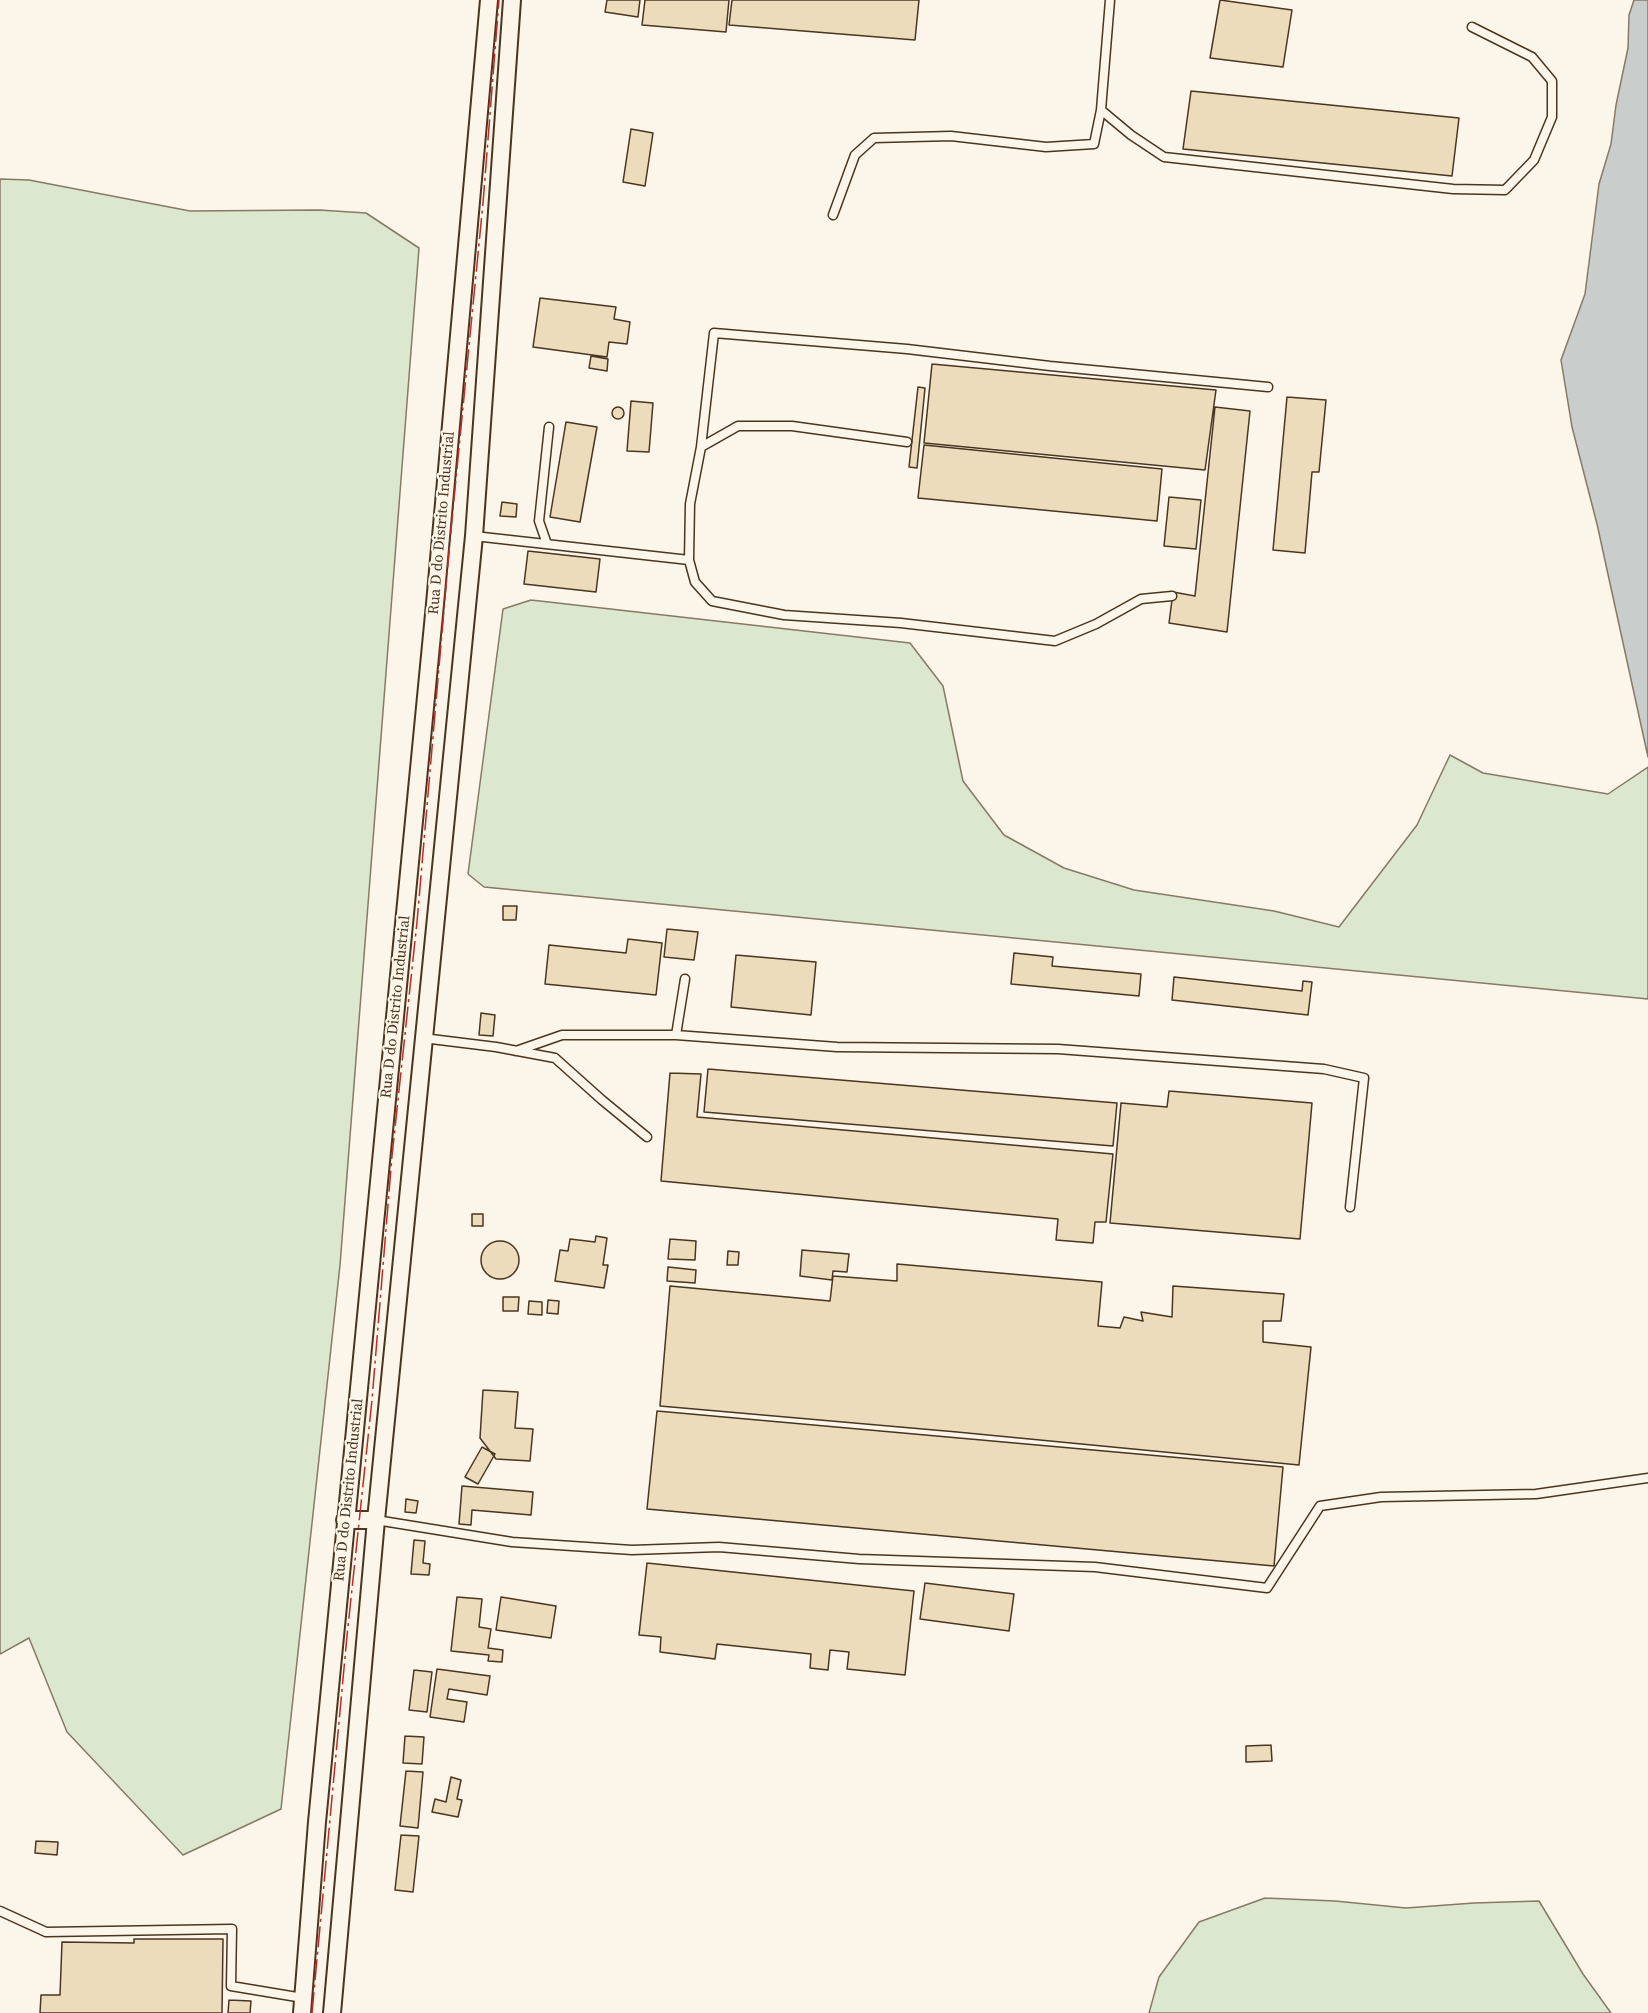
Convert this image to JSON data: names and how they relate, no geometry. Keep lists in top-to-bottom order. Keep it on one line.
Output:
{"streets":{"street":["Rua D do Distrito Industrial"]}}
